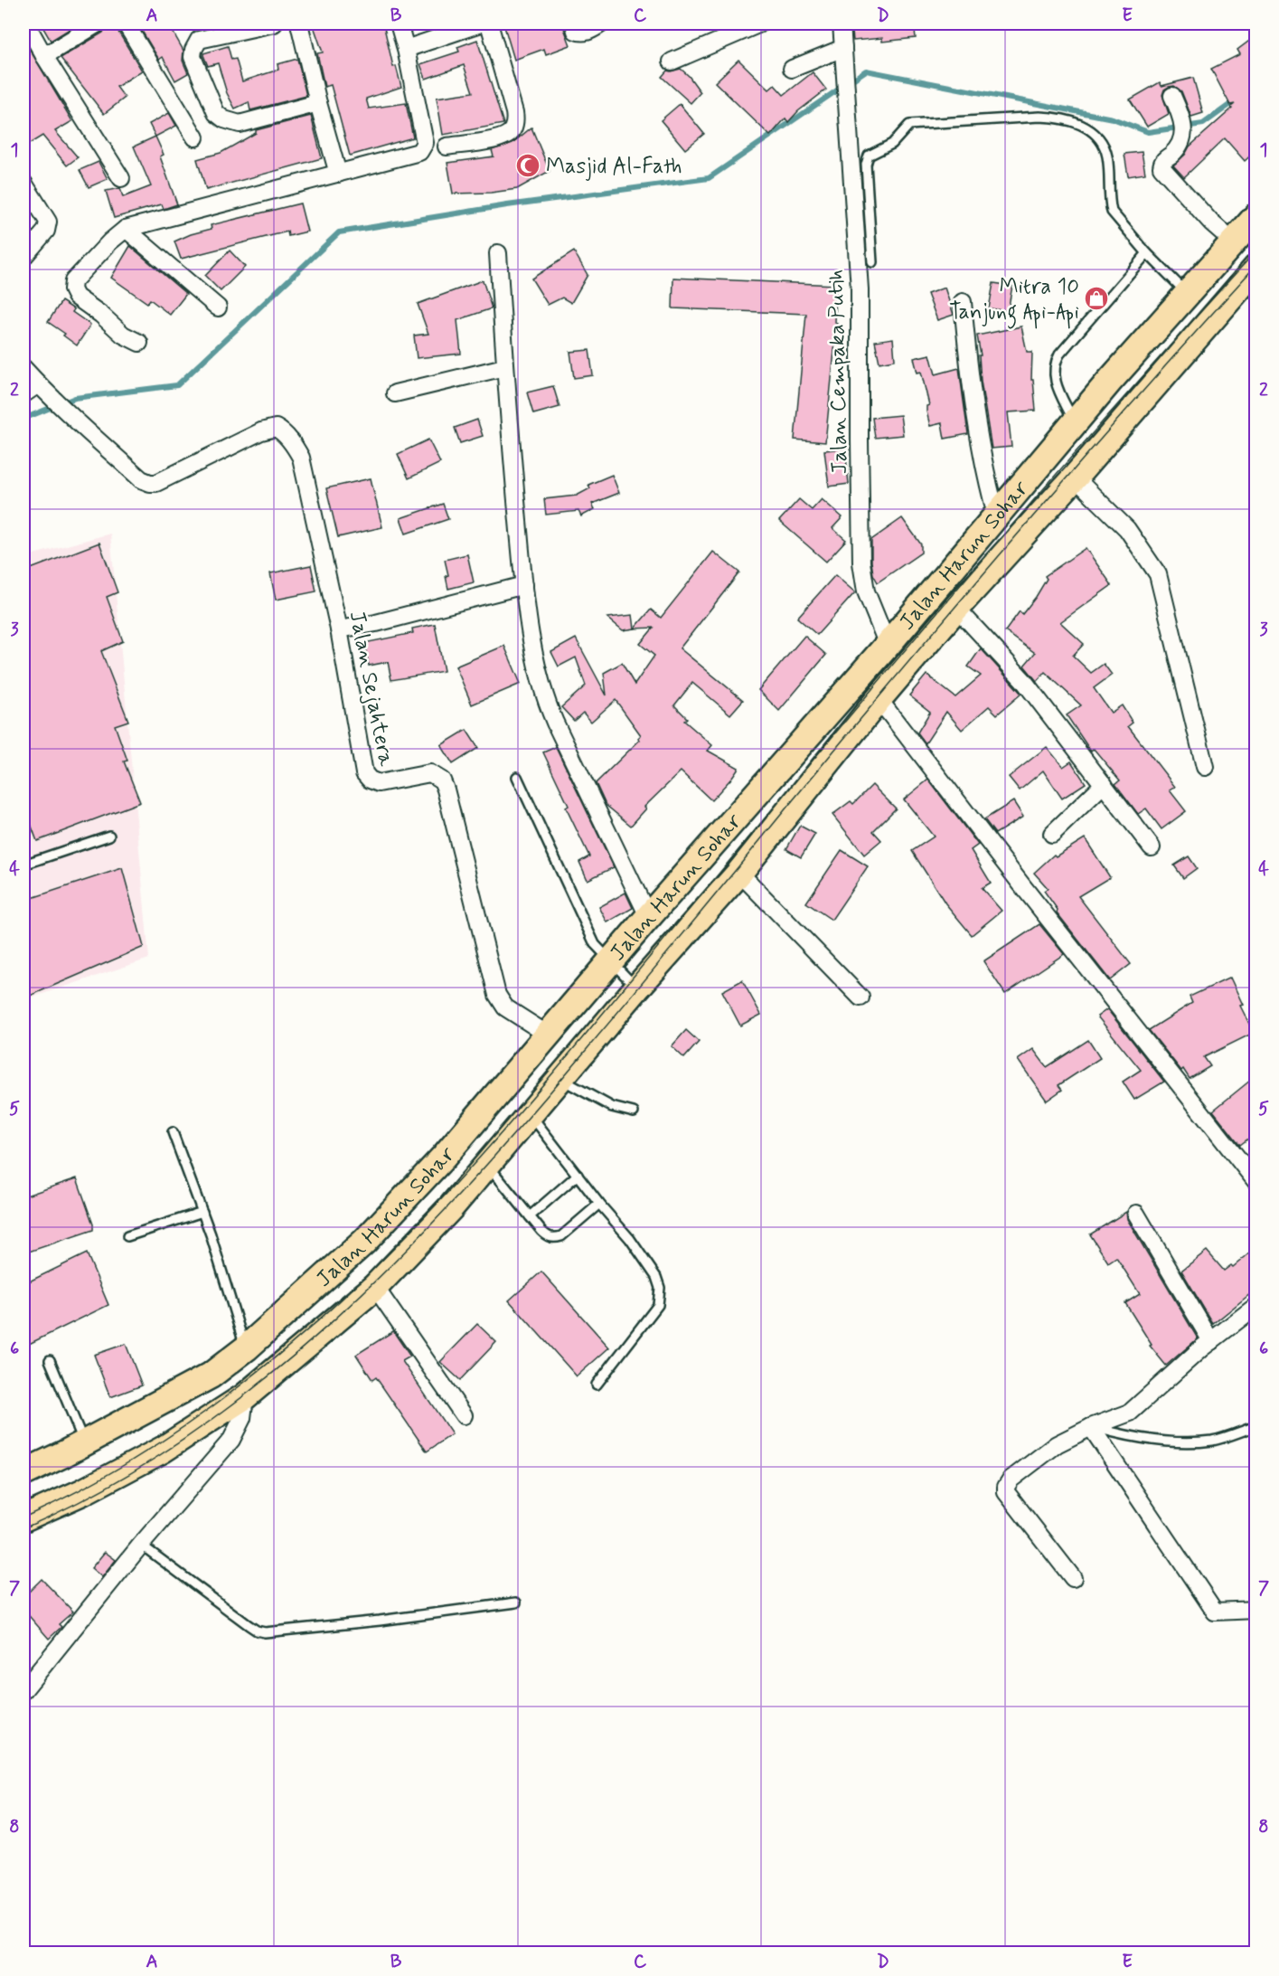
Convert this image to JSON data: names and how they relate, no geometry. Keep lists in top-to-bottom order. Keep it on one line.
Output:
{"streets":{"highway":["Jalan Harun Sohar"],"street":["Jalan Cempaka Putih","Jalan Sejahtera"]},"crossings":[["Jalan Cempaka Putih","Jalan Harun Sohar"],["Jalan Harun Sohar","Jalan Sejahtera"]],"places":{"mosque":["Masjid Al-Fath"],"shop":["Mitra 10 Tanjung Api-Api"]},"grid":{"columns":["A","B","C","D","E"],"rows":["1","2","3","4","5","6","7","8"]}}
